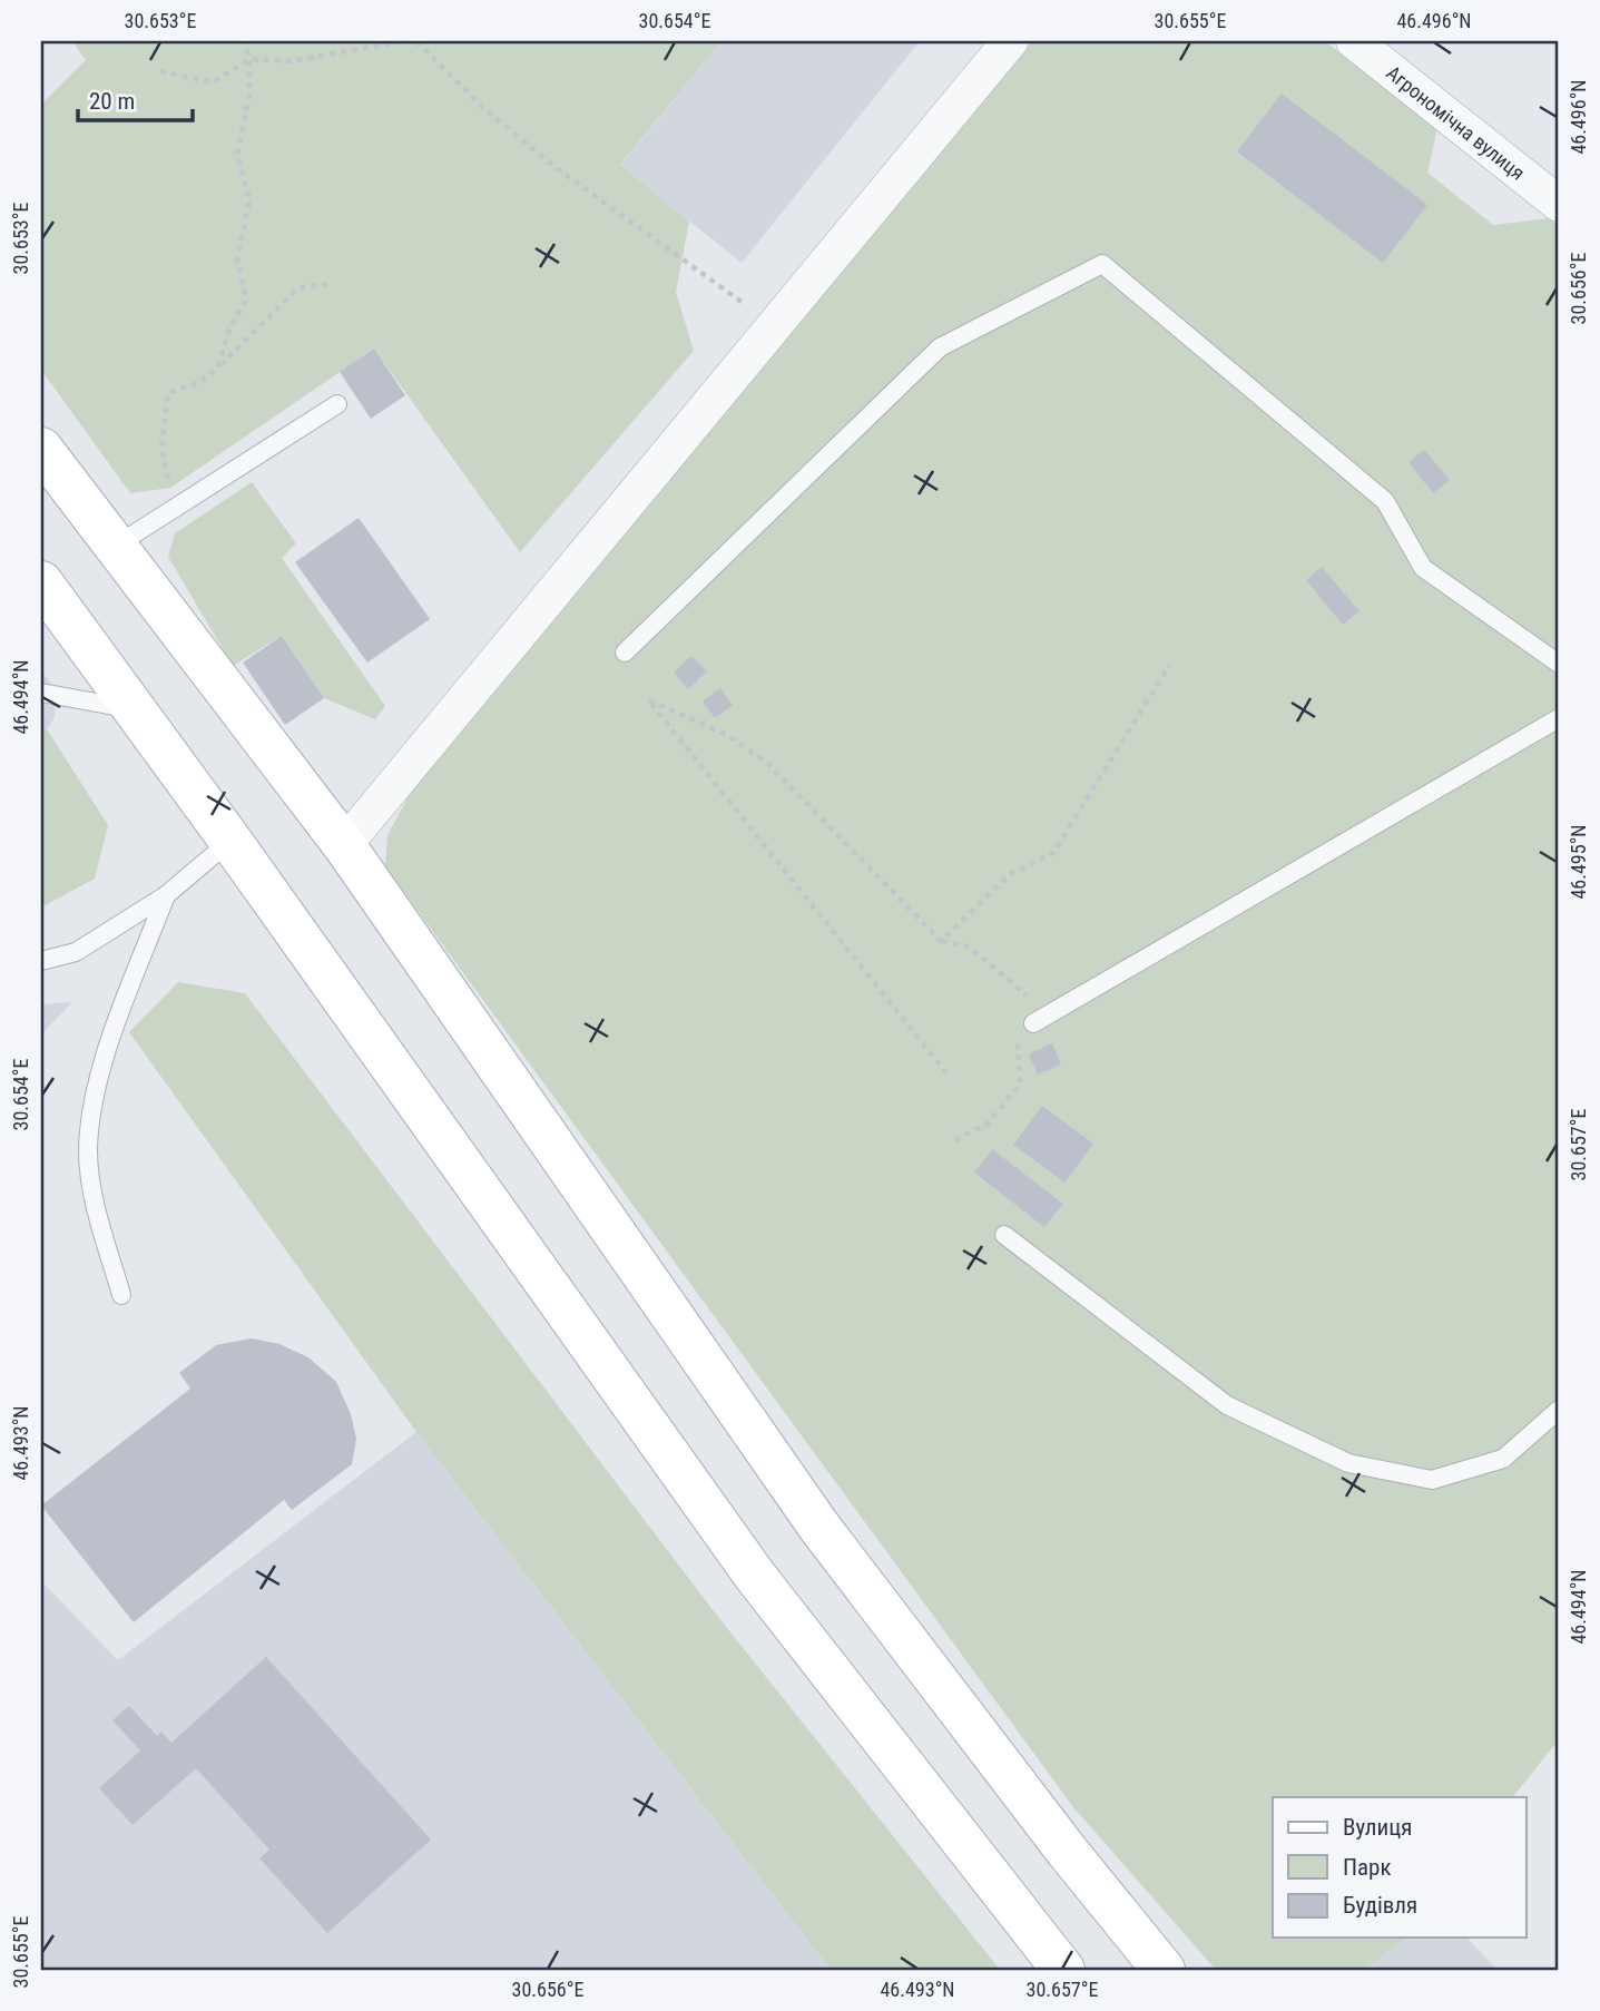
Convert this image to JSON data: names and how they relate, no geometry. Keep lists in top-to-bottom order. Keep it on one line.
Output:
{"streets":{"street":["Агрономічна вулиця"]},"legend":["Вулиця","Парк","Будівля"],"scale_bar":"20 m","coordinates":["30.653°E","30.654°E","30.655°E","46.496°N","30.656°E","46.494°N","46.495°N","30.657°E","46.493°N"]}
